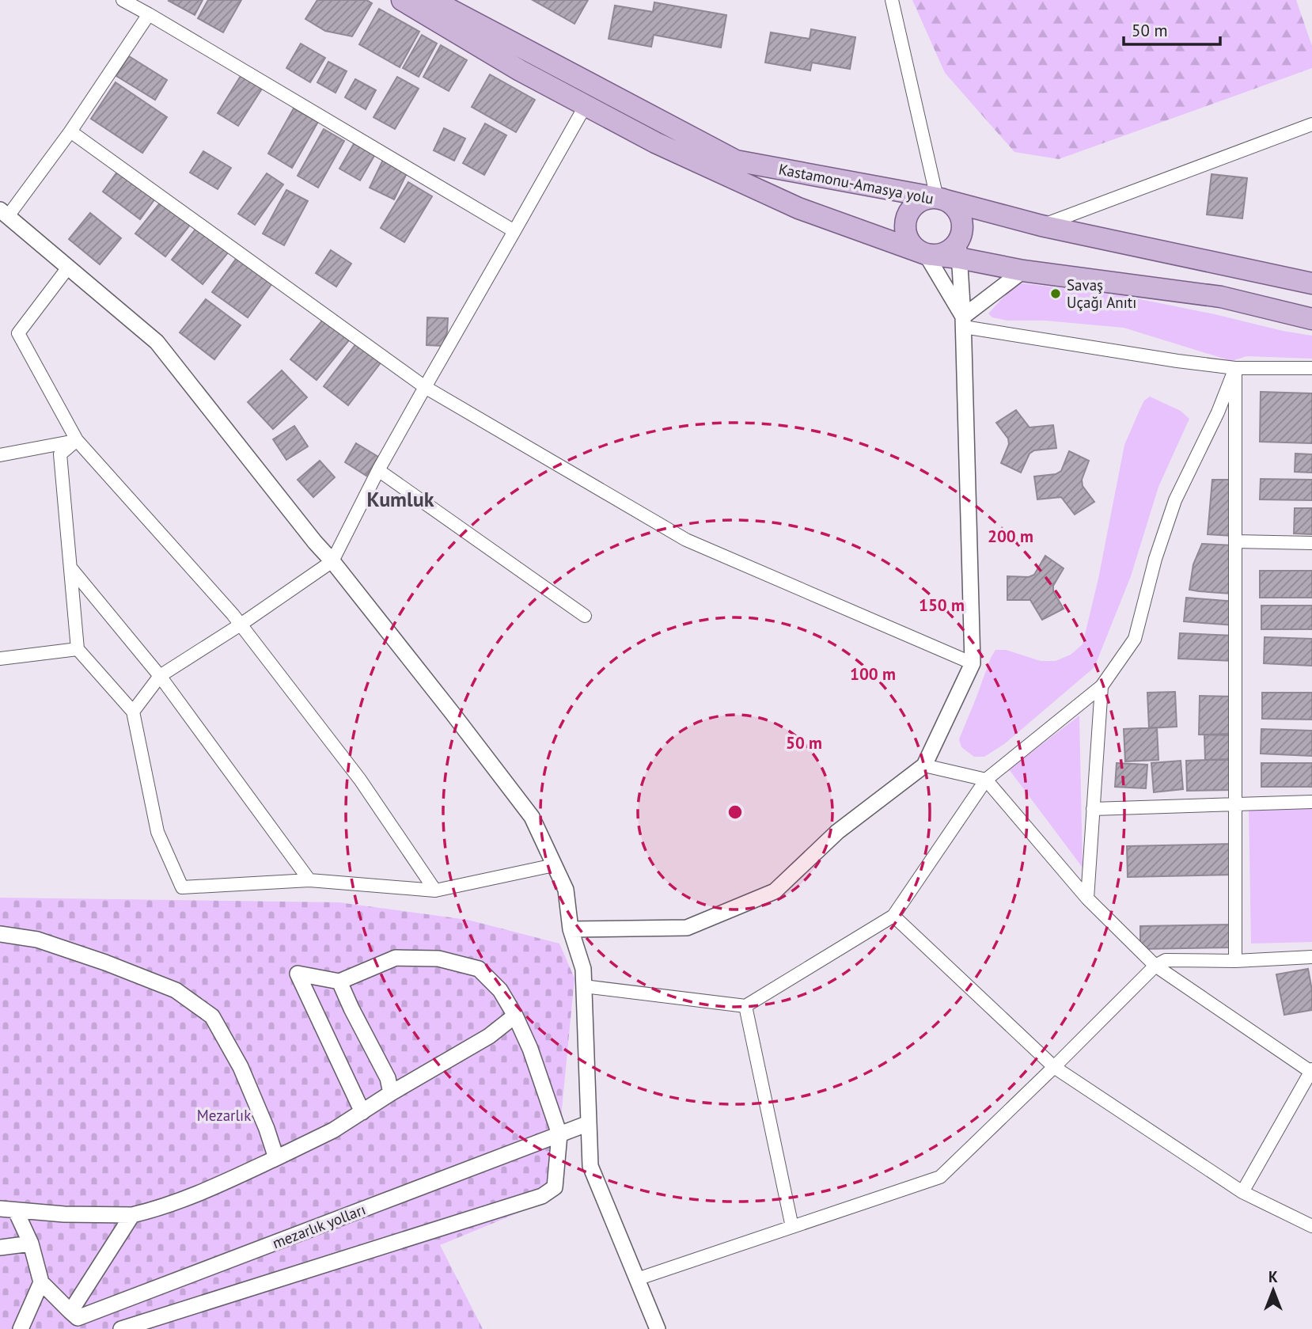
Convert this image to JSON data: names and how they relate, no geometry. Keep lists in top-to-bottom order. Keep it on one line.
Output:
{"streets":{"main road":["Kastamonu-Amasya yolu"],"street":["mezarlık yolları"]},"districts":["Kumluk"],"parks":["Mezarlık"],"places":["Savaş Uçağı Anıtı"],"scale_bar":"50 m","north":"top","rings":["200 m","150 m","100 m","50 m"]}
